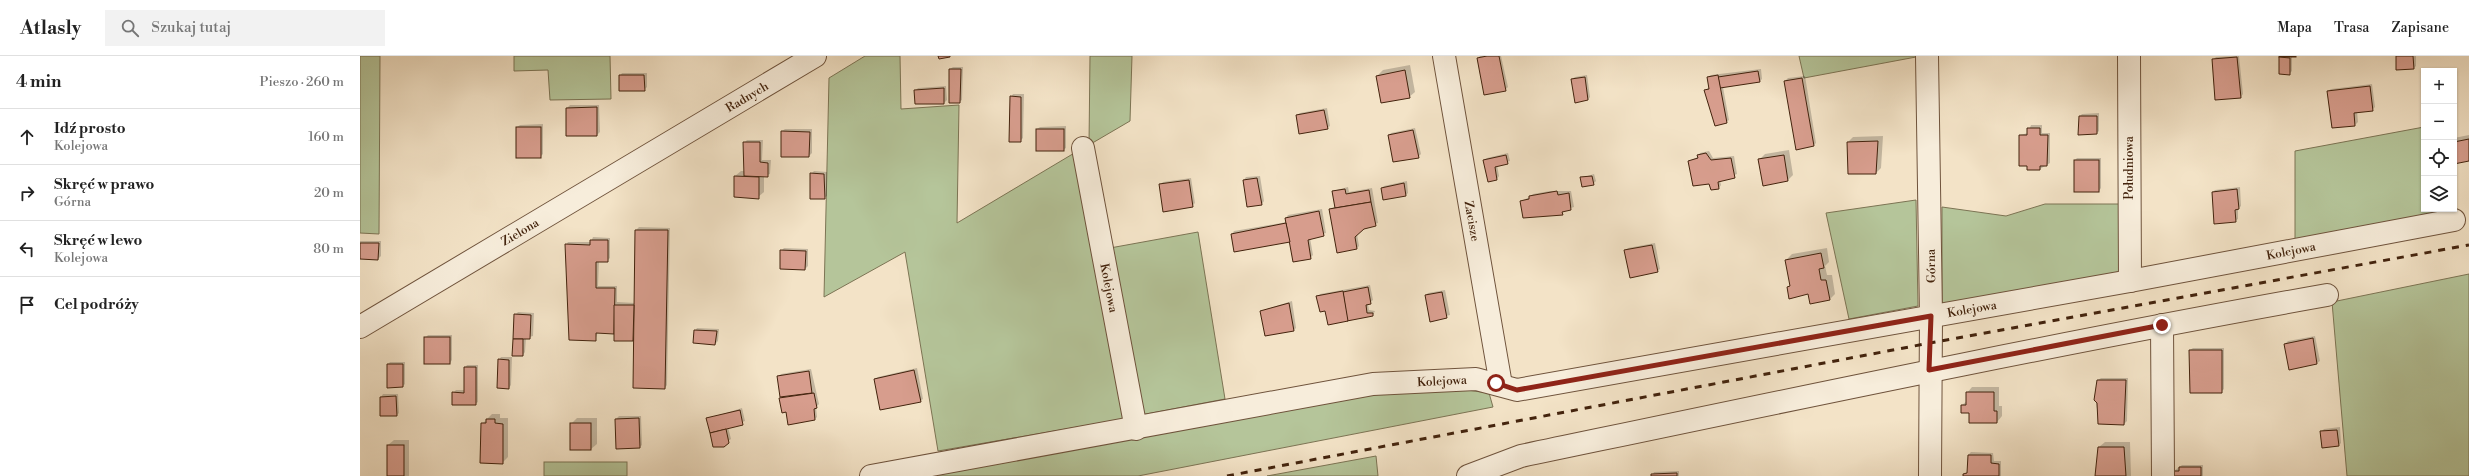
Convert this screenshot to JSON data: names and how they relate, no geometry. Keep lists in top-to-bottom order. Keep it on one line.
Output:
{"streets":{"street":["Radnych","Południowa","Zacisze","Zielona","Kolejowa","Górna"]},"crossings":[["Radnych","Zielona"],["Południowa","Kolejowa"],["Zacisze","Kolejowa"],["Kolejowa","Górna"]],"page":{"header":"Atlasly","search":"Szukaj tutaj","nav":["Mapa","Trasa","Zapisane"],"heading":["4 min","Pieszo · 260 m"],"map_buttons":["+","−"],"list":[["Idź prosto","Kolejowa","160 m"],["Skręć w prawo","Górna","20 m"],["Skręć w lewo","Kolejowa","80 m"],"Cel podróży"]}}
